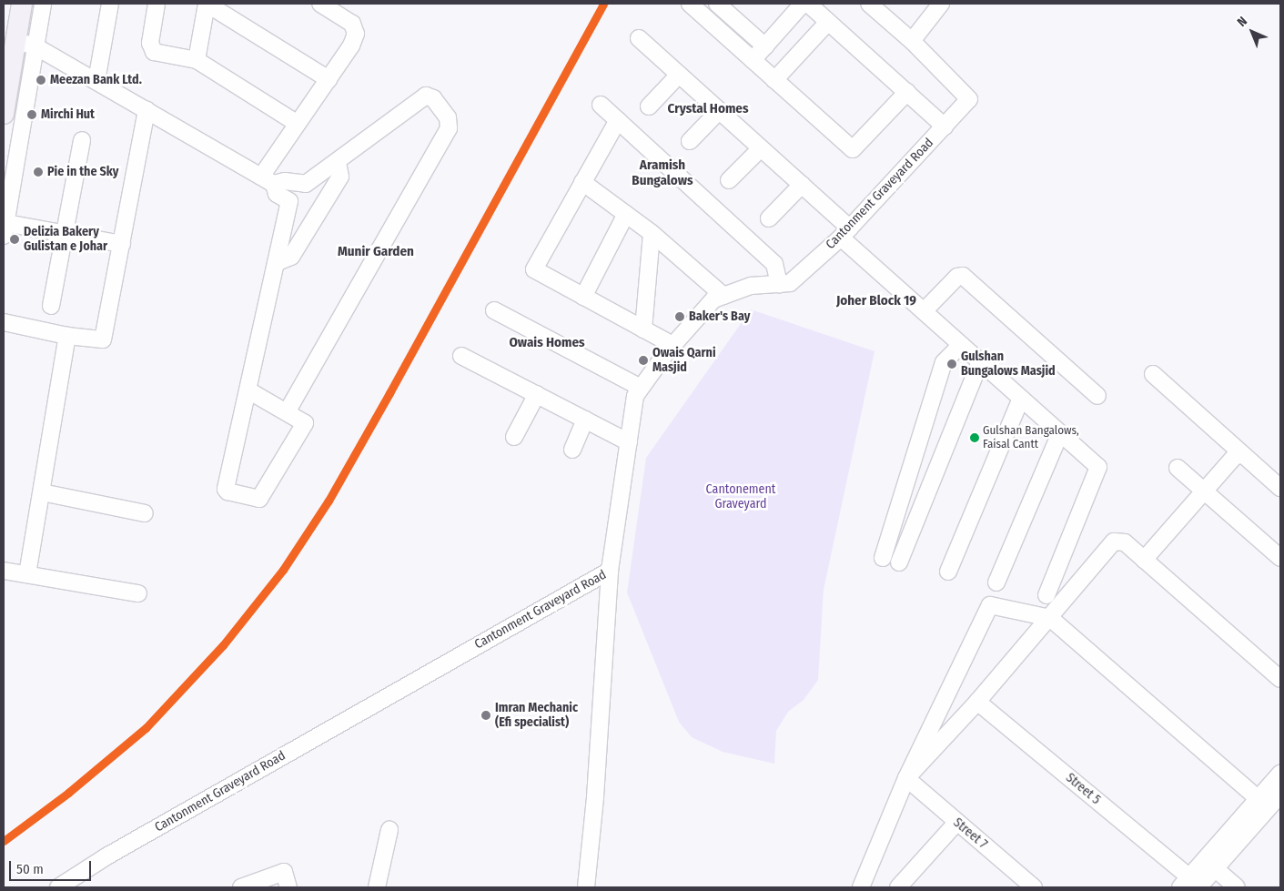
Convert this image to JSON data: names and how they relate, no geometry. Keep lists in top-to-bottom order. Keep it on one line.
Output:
{"streets":{"street":["Cantonment Graveyard Road","Street 5","Street 7"]},"districts":["Crystal Homes","Aramish Bungalows","Munir Garden","Joher Block 19","Owais Homes"],"parks":["Cantonement Graveyard"],"places":["Meezan Bank Ltd.","Mirchi Hut","Pie in the Sky","Delizia Bakery Gulistan e Johar","Baker's Bay","Owais Qarni Masjid","Gulshan Bungalows Masjid","Gulshan Bangalows, Faisal Cantt","Imran Mechanic (Efi specialist)"],"scale_bar":"50 m","north":"top left"}
